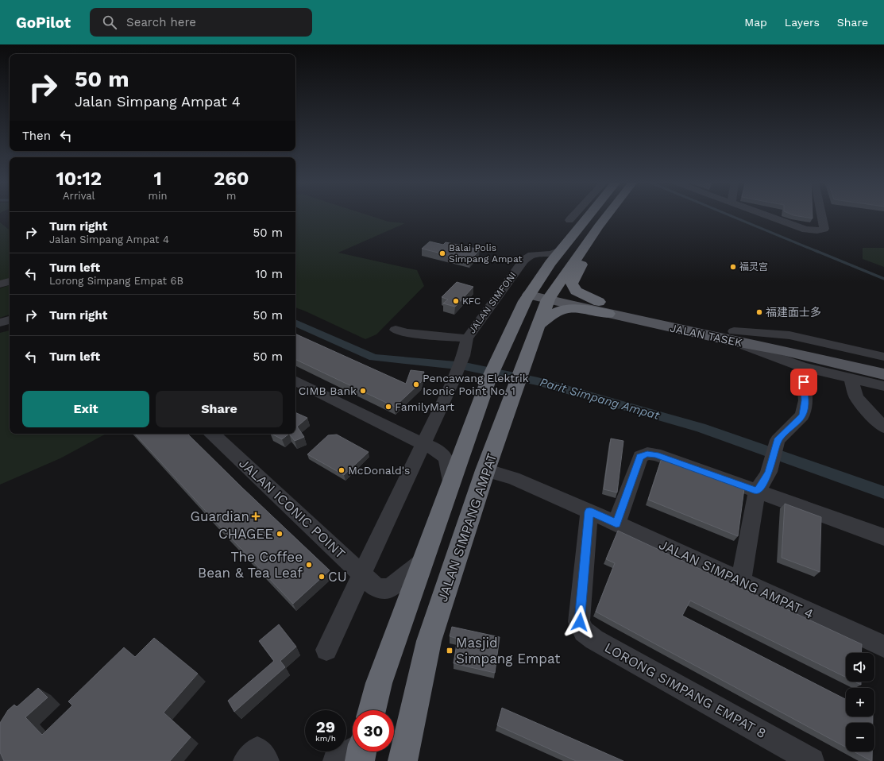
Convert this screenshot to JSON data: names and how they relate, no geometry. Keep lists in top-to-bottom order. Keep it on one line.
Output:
{"streets":{"highway":["JALAN SIMPANG AMPAT"],"main road":["JALAN TASEK"],"street":["JALAN SIMFONI","JALAN ICONIC POINT","JALAN SIMPANG AMPAT 4","LORONG SIMPANG EMPAT 8"]},"crossings":[["JALAN SIMFONI","JALAN ICONIC POINT"],["JALAN TASEK","JALAN SIMPANG AMPAT"],["JALAN SIMPANG AMPAT","JALAN SIMPANG AMPAT 4"],["JALAN SIMPANG AMPAT 4","LORONG SIMPANG EMPAT 8"]],"water":["Parit Simpang Ampat"],"places":{"other":["Balai Polis Simpang Ampat","福灵宫","KFC","福建面士多","Pencawang Elektrik Iconic Point No. 1","CIMB Bank","FamilyMart","McDonald's","CHAGEE","The Coffee Bean & Tea Leaf","CU"],"health":["Guardian"],"transit":["Masjid Simpang Empat"]},"page":{"header":"GoPilot","search":"Search here","nav":["Map","Layers","Share"],"turn":["50 m","Jalan Simpang Ampat 4"],"then":"Then","eta":["10:12","Arrival","1","min","260","m"],"list":[{"name":"Turn right","note":"Jalan Simpang Ampat 4","value":"50 m"},{"name":"Turn left","note":"Lorong Simpang Empat 6B","value":"10 m"},{"name":"Turn right","value":"50 m"},{"name":"Turn left","value":"50 m"}],"buttons":["Exit","Share"],"map_buttons":["+","−"],"speed":"29 km/h","limit":"30"}}
